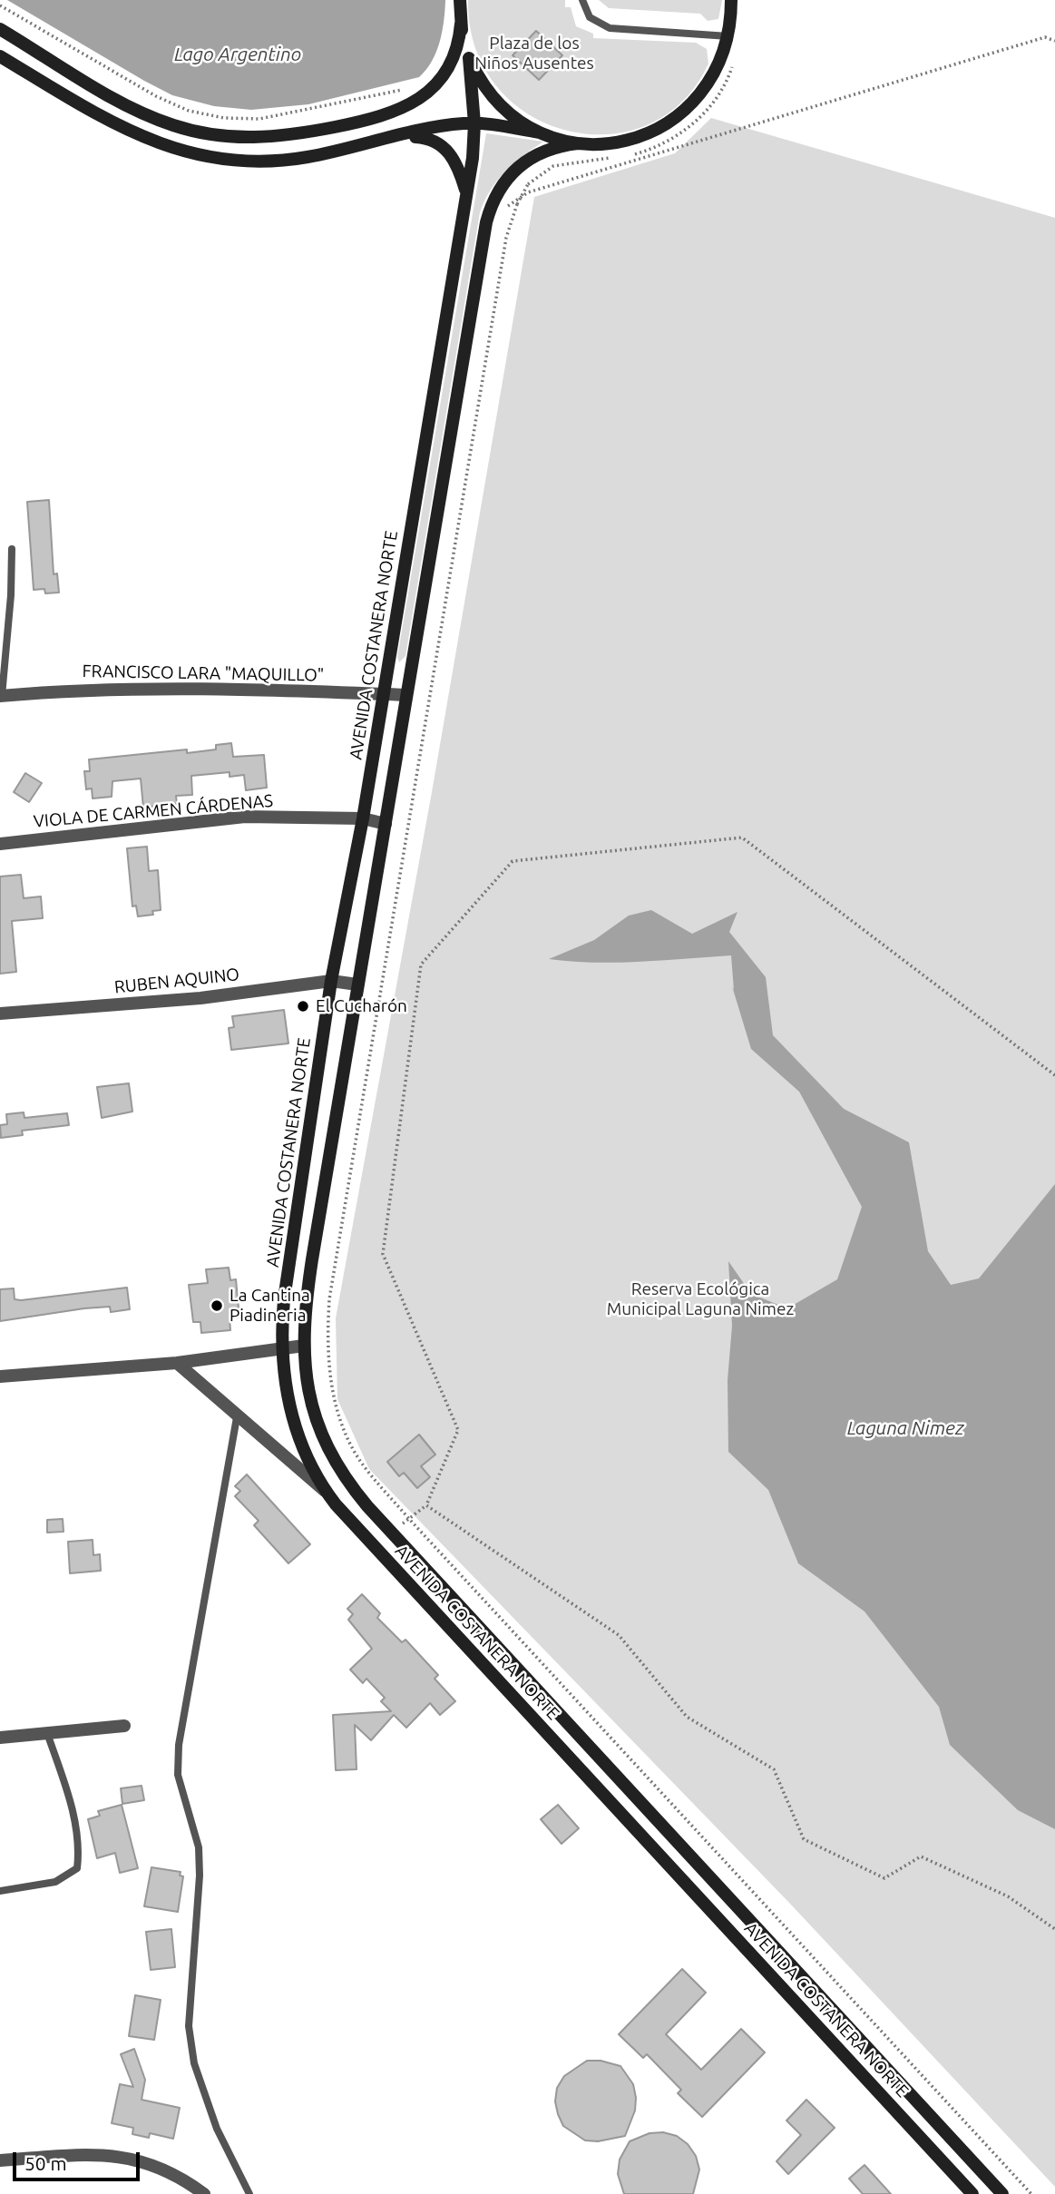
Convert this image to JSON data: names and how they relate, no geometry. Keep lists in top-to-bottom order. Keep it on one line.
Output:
{"streets":{"street":["AVENIDA COSTANERA NORTE","FRANCISCO LARA \"MAQUILLO\"","VIOLA DE CARMEN CÁRDENAS","RUBEN AQUINO"]},"crossings":[["AVENIDA COSTANERA NORTE","FRANCISCO LARA \"MAQUILLO\""],["AVENIDA COSTANERA NORTE","VIOLA DE CARMEN CÁRDENAS"],["AVENIDA COSTANERA NORTE","RUBEN AQUINO"]],"water":["Lago Argentino","Laguna Nimez"],"parks":["Plaza de los Niños Ausentes","Reserva Ecológica Municipal Laguna Nimez"],"places":["El Cucharón","La Cantina Piadineria"],"scale_bar":"50 m"}
